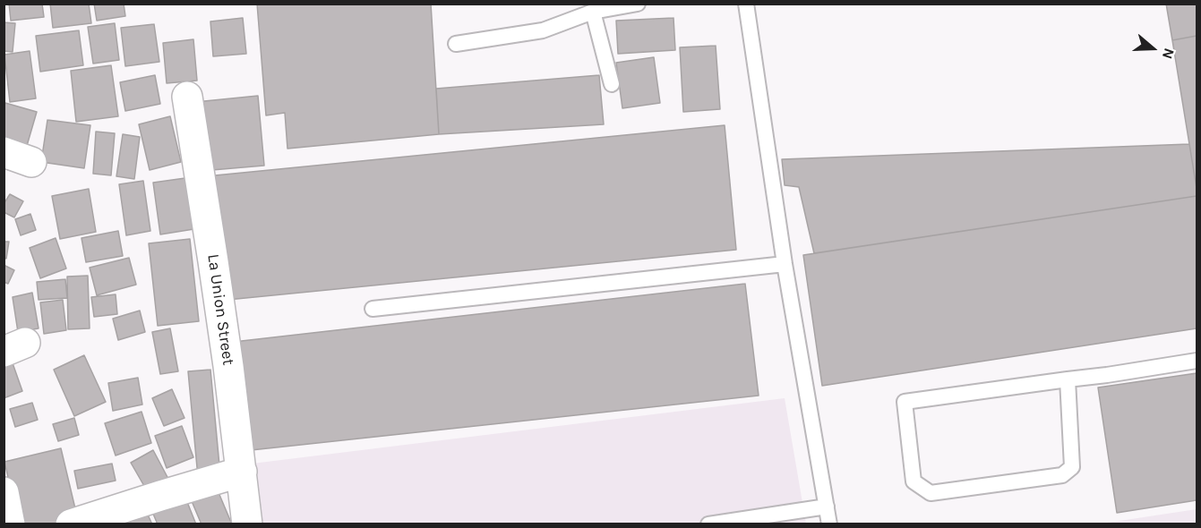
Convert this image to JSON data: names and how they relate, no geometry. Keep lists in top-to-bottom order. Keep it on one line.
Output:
{"streets":{"street":["La Union Street"]},"north":"right"}
